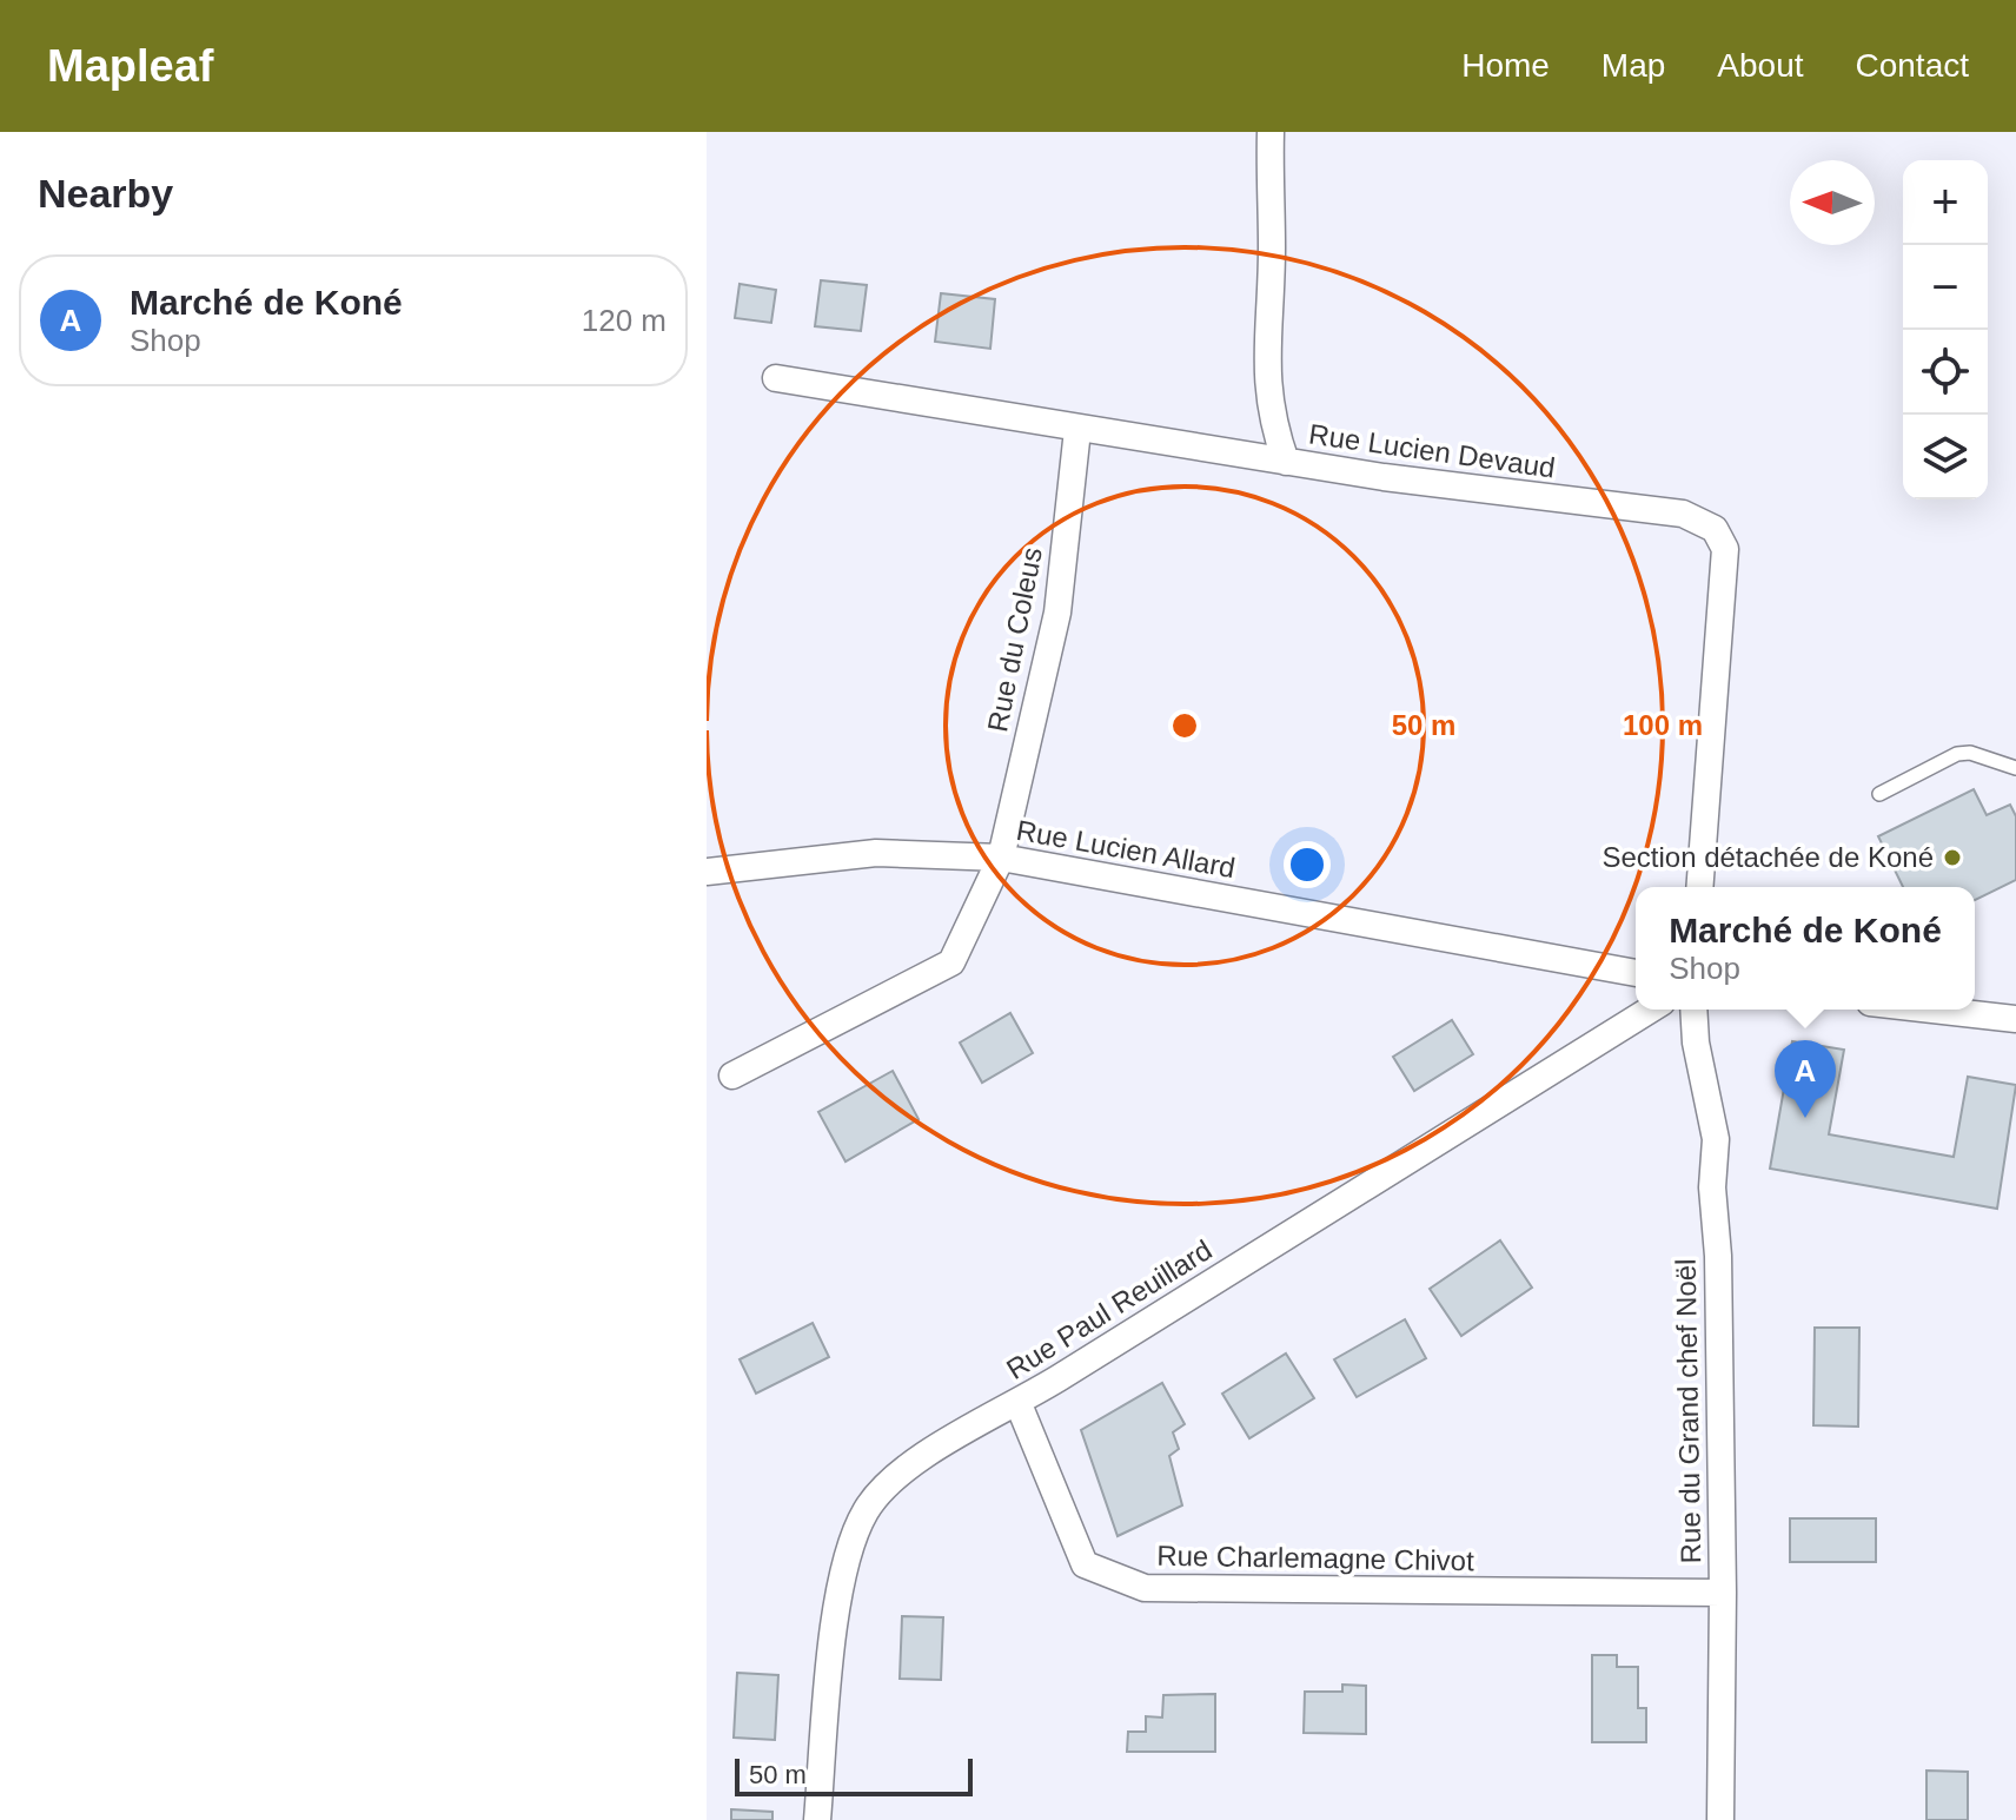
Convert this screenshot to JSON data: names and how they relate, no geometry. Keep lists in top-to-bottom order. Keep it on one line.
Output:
{"streets":{"street":["Rue Lucien Devaud","Rue du Coleus","Rue Lucien Allard","Rue Paul Reuillard","Rue du Grand chef Noël","Rue Charlemagne Chivot"]},"crossings":[["Rue Lucien Devaud","Rue du Coleus"],["Rue du Coleus","Rue Lucien Allard"],["Rue Paul Reuillard","Rue Charlemagne Chivot"],["Rue du Grand chef Noël","Rue Charlemagne Chivot"]],"places":["Section détachée de Koné"],"scale_bar":"50 m","north":"left","page":{"header":"Mapleaf","nav":["Home","Map","About","Contact"],"heading":"Nearby","map_buttons":["+","−"],"list":[{"mark":"A","name":"Marché de Koné","note":"Shop","value":"120 m"}],"popup":["Marché de Koné","Shop"],"pins":"A","scale":"50 m"},"rings":["50 m","100 m"]}
